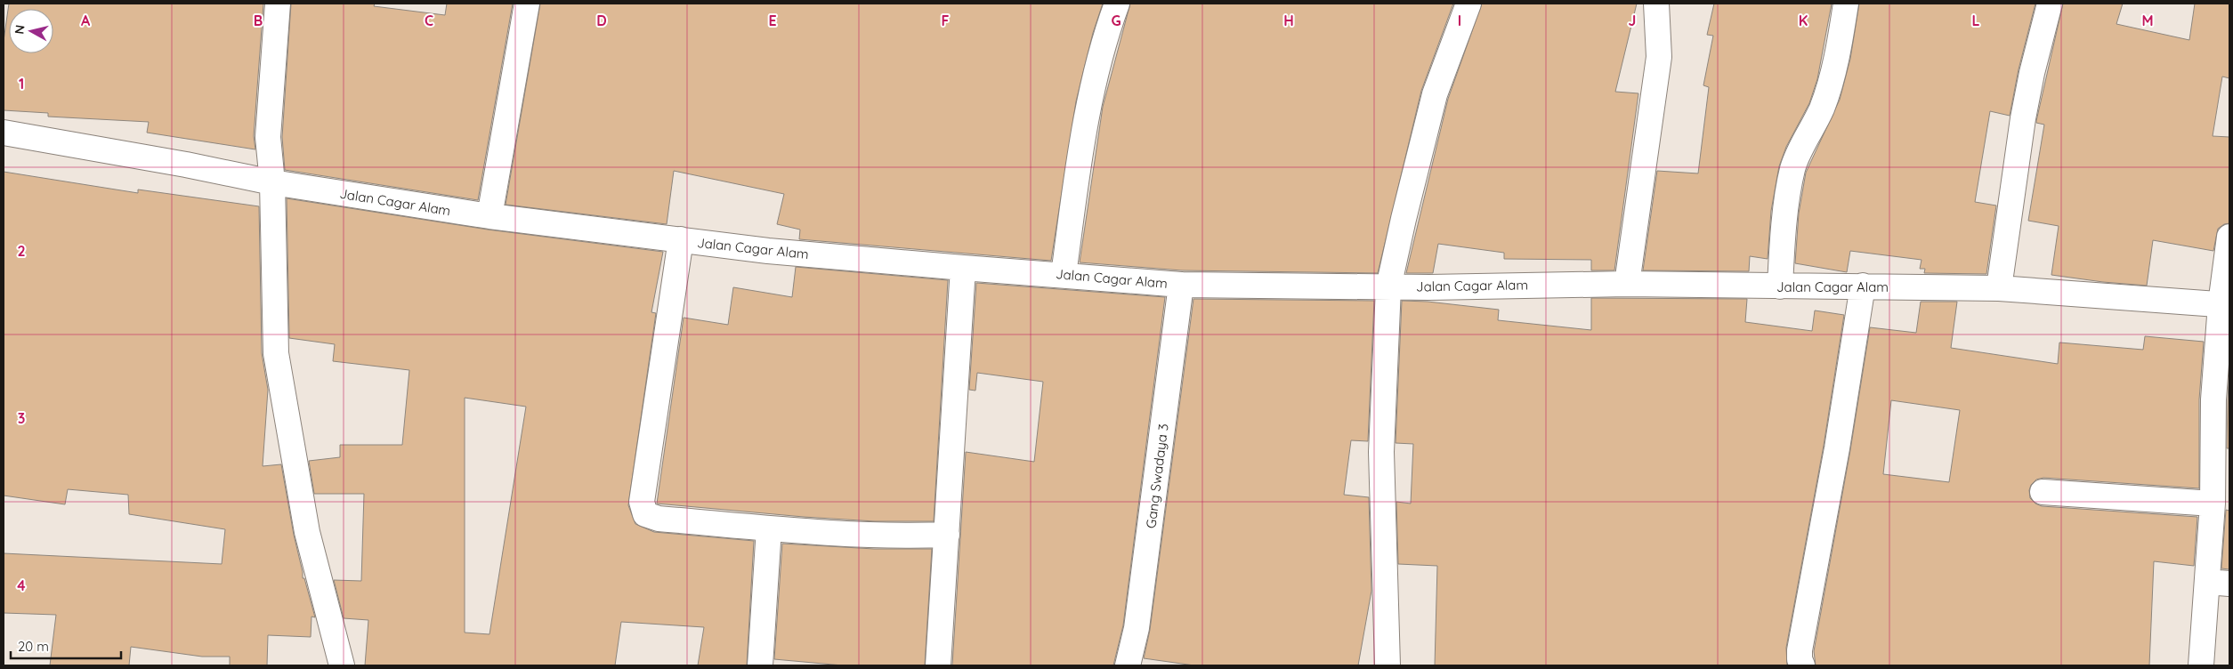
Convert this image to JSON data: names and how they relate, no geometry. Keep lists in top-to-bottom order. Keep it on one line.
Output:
{"streets":{"street":["Jalan Cagar Alam","Gang Swadaya 3"]},"crossings":[["Jalan Cagar Alam","Gang Swadaya 3"]],"scale_bar":"20 m","north":"left","grid":{"columns":["A","B","C","D","E","F","G","H","I","J","K","L","M"],"rows":["1","2","3","4"]}}
